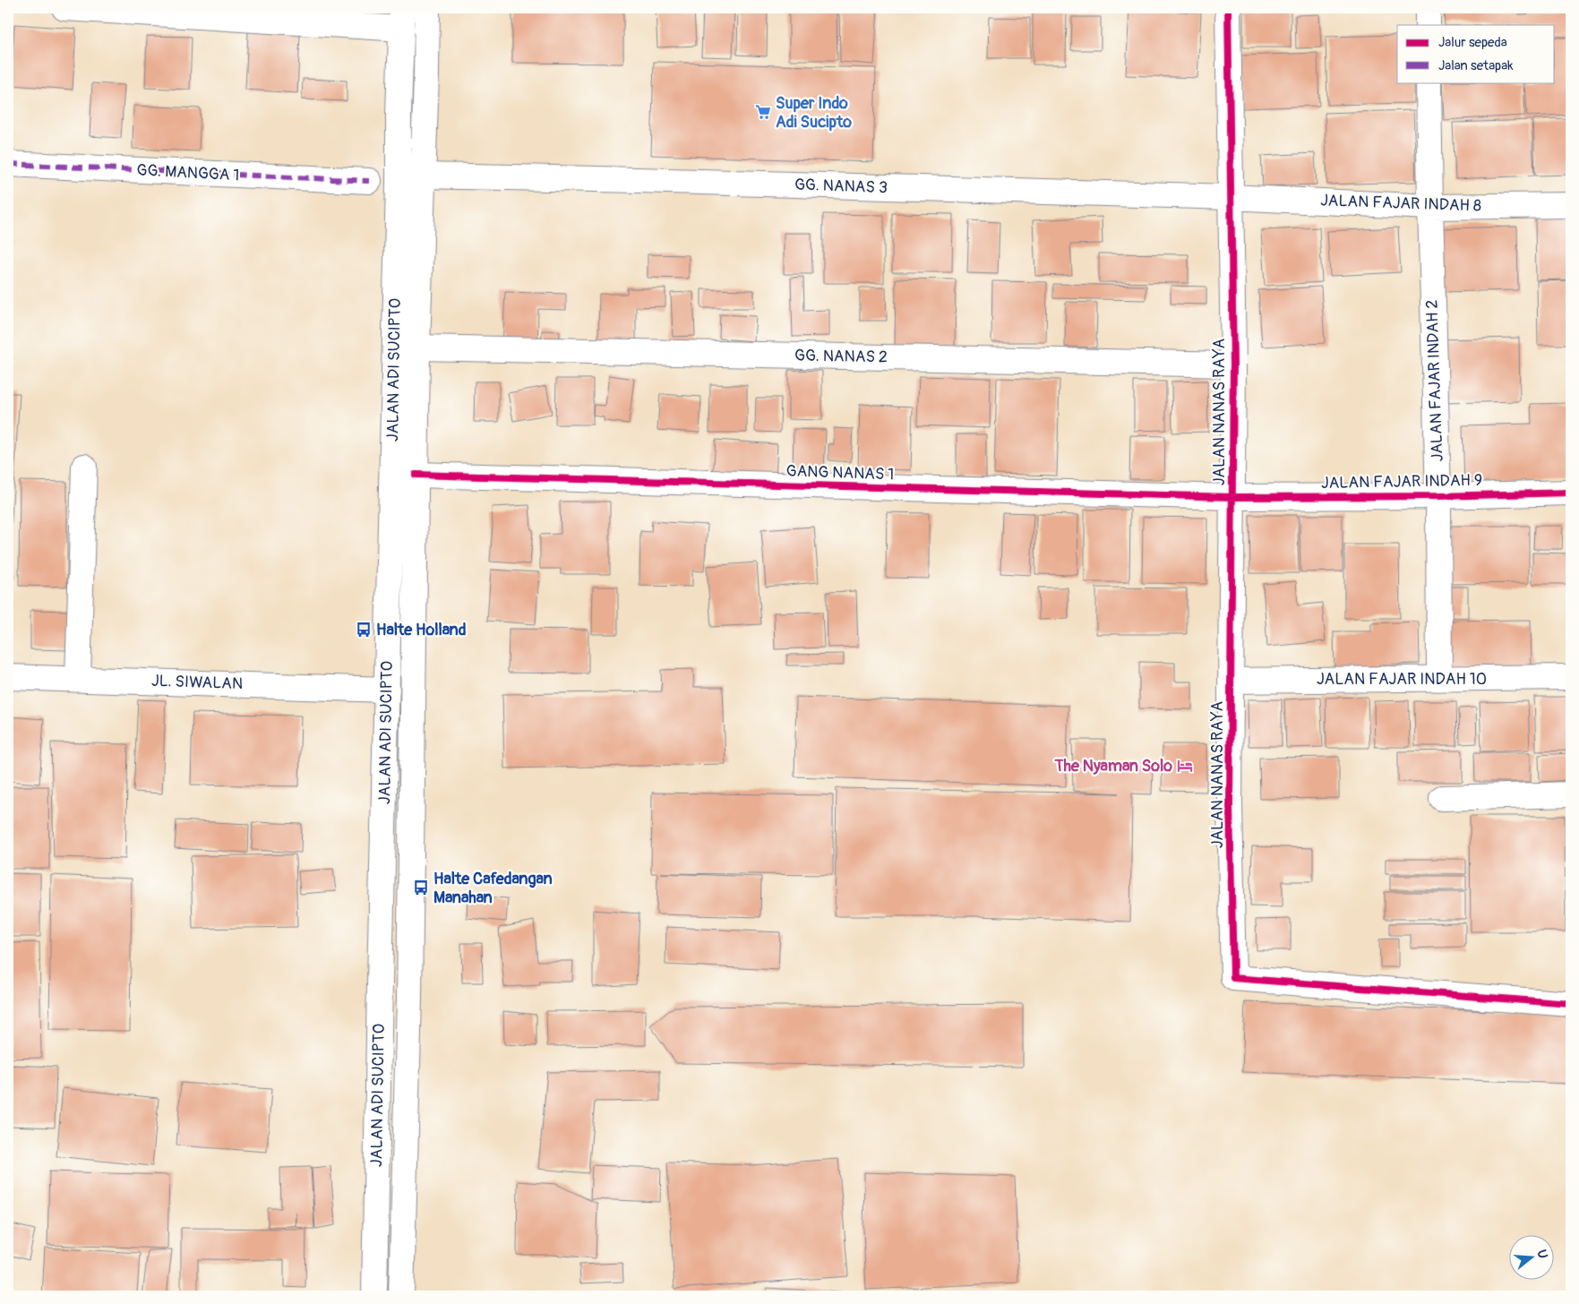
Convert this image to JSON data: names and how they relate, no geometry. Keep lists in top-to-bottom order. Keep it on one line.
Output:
{"streets":{"main road":["GG. MANGGA 1","GG. NANAS 3","JALAN FAJAR INDAH 8","GG. NANAS 2","JALAN ADI SUCIPTO","JALAN FAJAR INDAH 2","JALAN NANAS RAYA","GANG NANAS 1","JALAN FAJAR INDAH 9","JALAN FAJAR INDAH 10","JL. SIWALAN"]},"crossings":[["GG. NANAS 3","JALAN FAJAR INDAH 8"],["GG. NANAS 3","JALAN ADI SUCIPTO"],["GG. NANAS 3","JALAN NANAS RAYA"],["JALAN FAJAR INDAH 8","JALAN FAJAR INDAH 2"],["JALAN FAJAR INDAH 8","JALAN NANAS RAYA"],["GG. NANAS 2","JALAN ADI SUCIPTO"],["GG. NANAS 2","JALAN NANAS RAYA"],["JALAN ADI SUCIPTO","GANG NANAS 1"],["JALAN ADI SUCIPTO","JL. SIWALAN"],["JALAN FAJAR INDAH 2","JALAN FAJAR INDAH 9"],["JALAN FAJAR INDAH 2","JALAN FAJAR INDAH 10"],["JALAN NANAS RAYA","GANG NANAS 1"],["JALAN NANAS RAYA","JALAN FAJAR INDAH 9"],["JALAN NANAS RAYA","JALAN FAJAR INDAH 10"],["GANG NANAS 1","JALAN FAJAR INDAH 9"]],"places":{"supermarket":["Super Indo Adi Sucipto"],"bus stop":["Halte Holland","Halte Cafedangan Manahan"],"hotel":["The Nyaman Solo"]},"legend":["Jalur sepeda","Jalan setapak"],"north":"right"}
